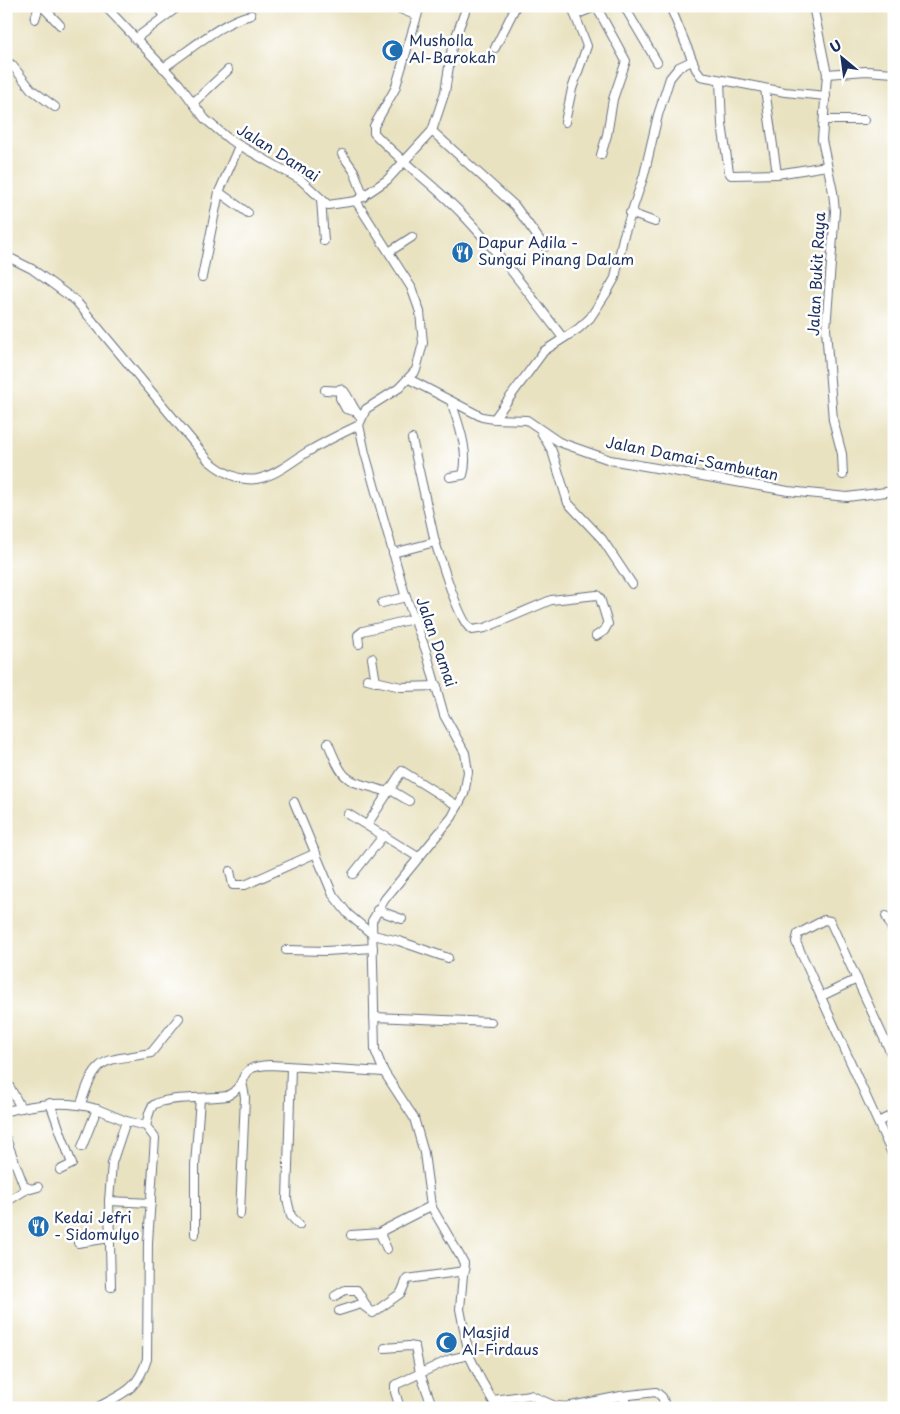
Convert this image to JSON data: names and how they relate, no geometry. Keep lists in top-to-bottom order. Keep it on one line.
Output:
{"streets":{"street":["Jalan Damai","Jalan Bukit Raya","Jalan Damai-Sambutan"]},"places":{"mosque":["Musholla Al-Barokah","Masjid Al-Firdaus"],"restaurant":["Dapur Adila - Sungai Pinang Dalam","Kedai Jefri - Sidomulyo"]},"north":"top left"}
